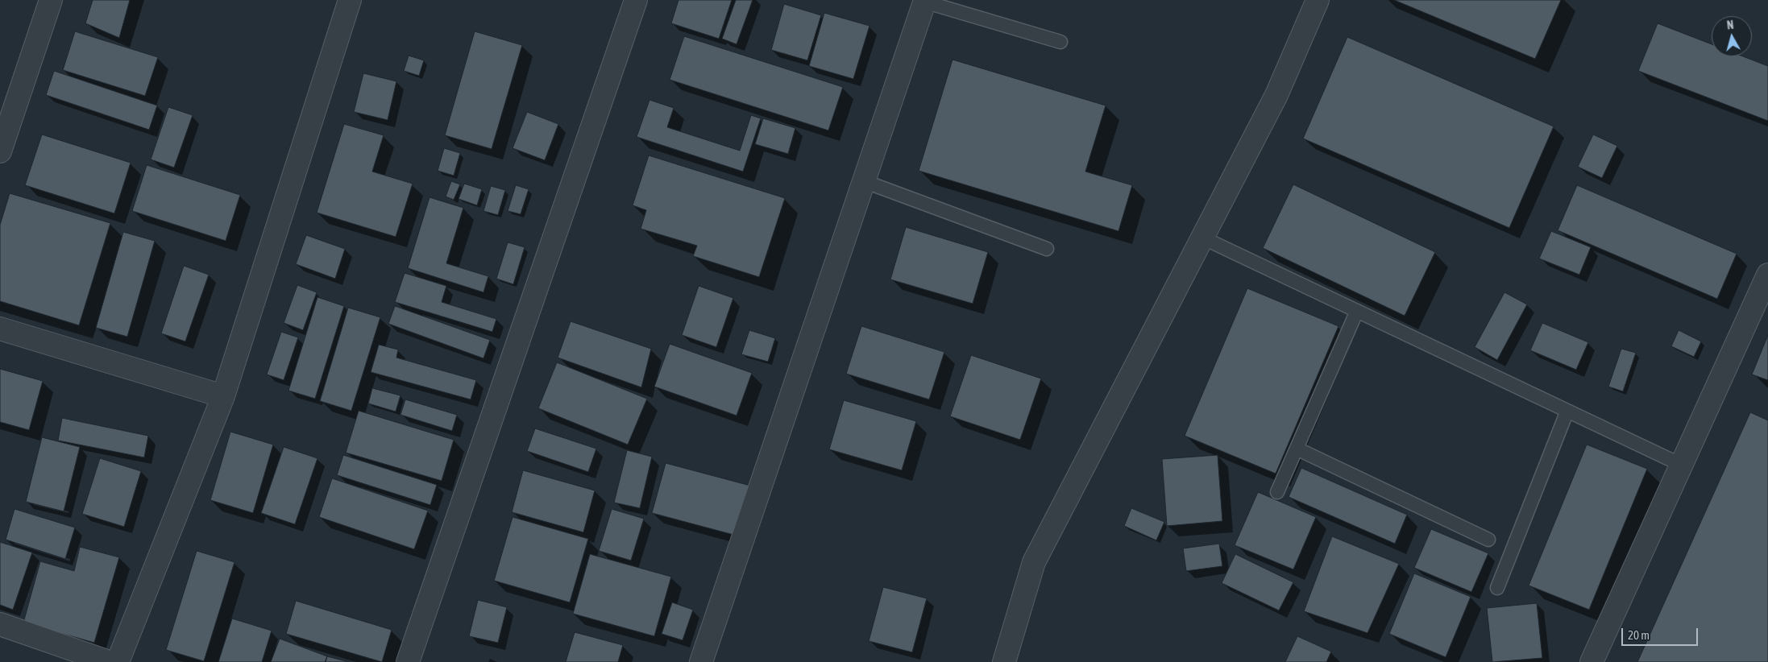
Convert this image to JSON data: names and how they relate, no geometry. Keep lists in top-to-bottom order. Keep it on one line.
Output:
{"scale_bar":"20 m","north":"top"}
